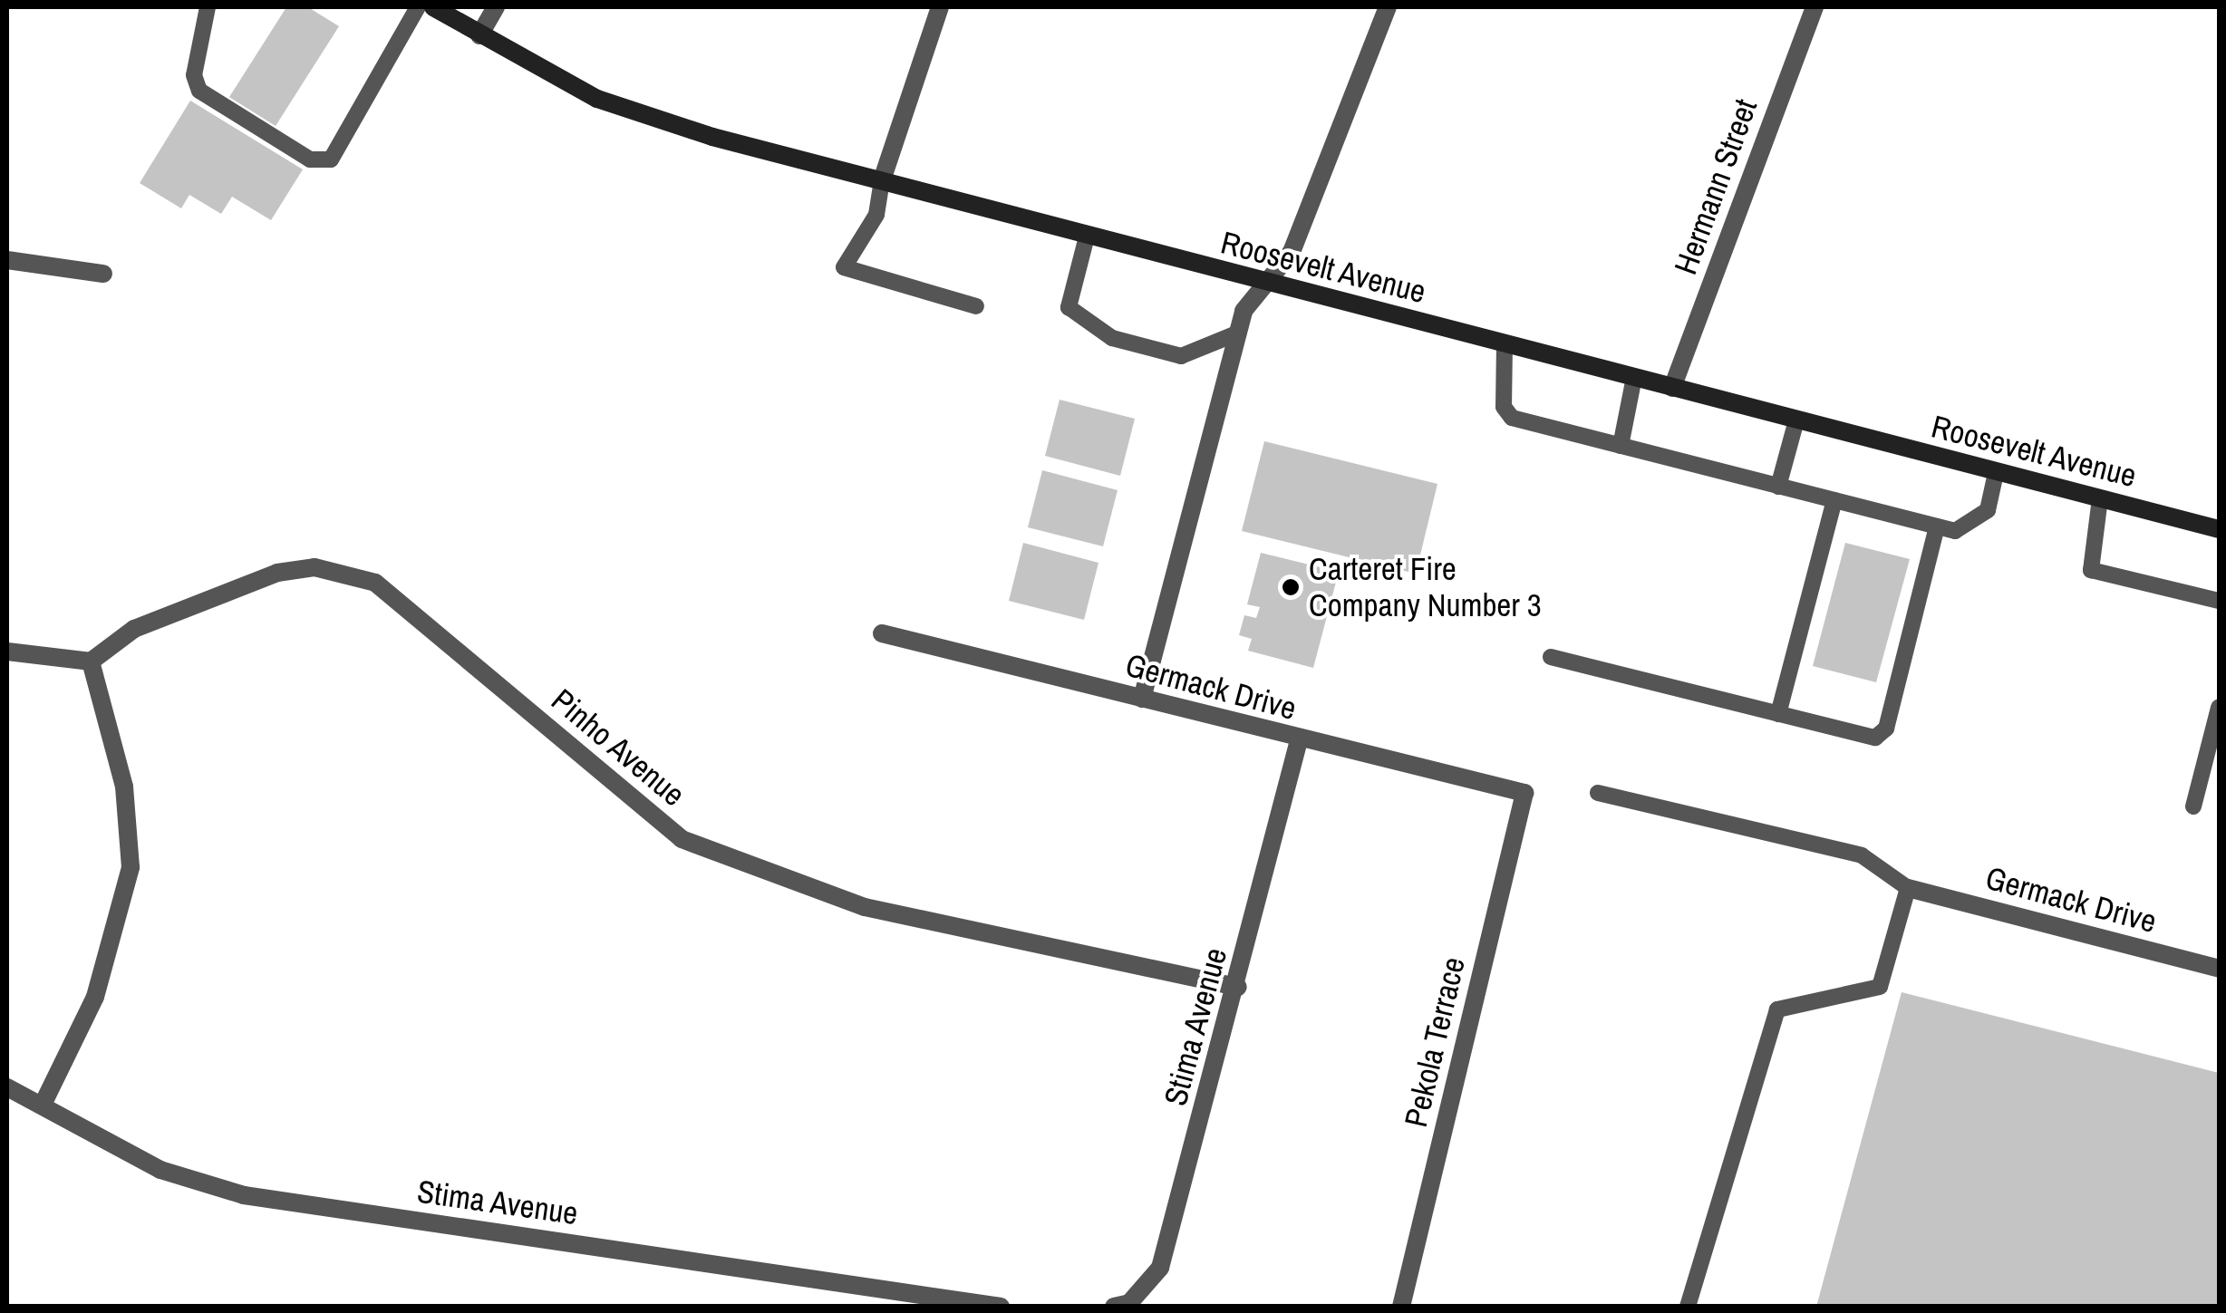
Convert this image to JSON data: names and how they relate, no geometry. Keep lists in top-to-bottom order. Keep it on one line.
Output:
{"streets":{"main road":["Roosevelt Avenue"],"street":["Hermann Street","Germack Drive","Pinho Avenue","Stima Avenue","Pekola Terrace"]},"crossings":[["Hermann Street","Roosevelt Avenue"],["Germack Drive","Stima Avenue"],["Germack Drive","Pekola Terrace"],["Pinho Avenue","Stima Avenue"]],"places":["Carteret Fire Company Number 3"]}
